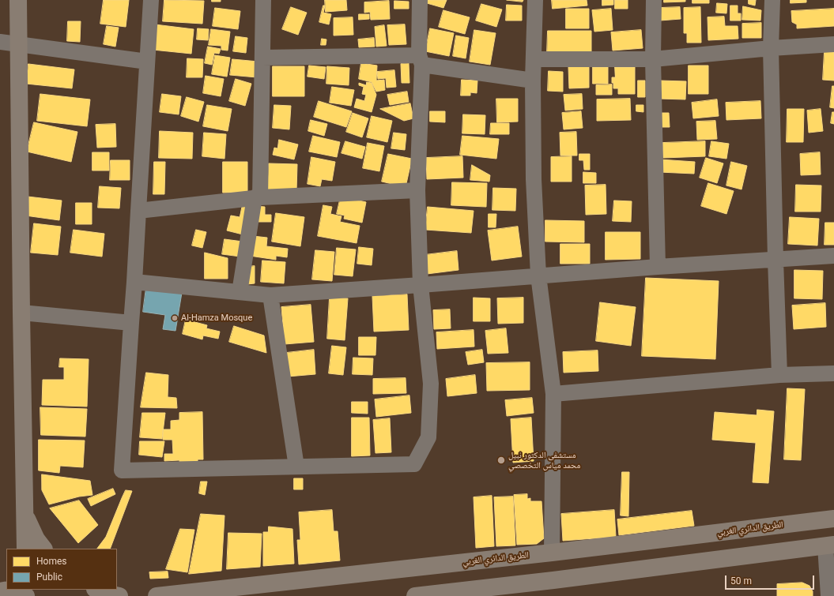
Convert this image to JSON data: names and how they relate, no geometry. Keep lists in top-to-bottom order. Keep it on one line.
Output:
{"streets":{"main road":["الطريق الدائري الغربي"]},"places":["Al-Hamza Mosque","مستشفى الدكتور نبيل محمد مياس التخصصي"],"legend":["Homes","Public"],"scale_bar":"50 m"}
